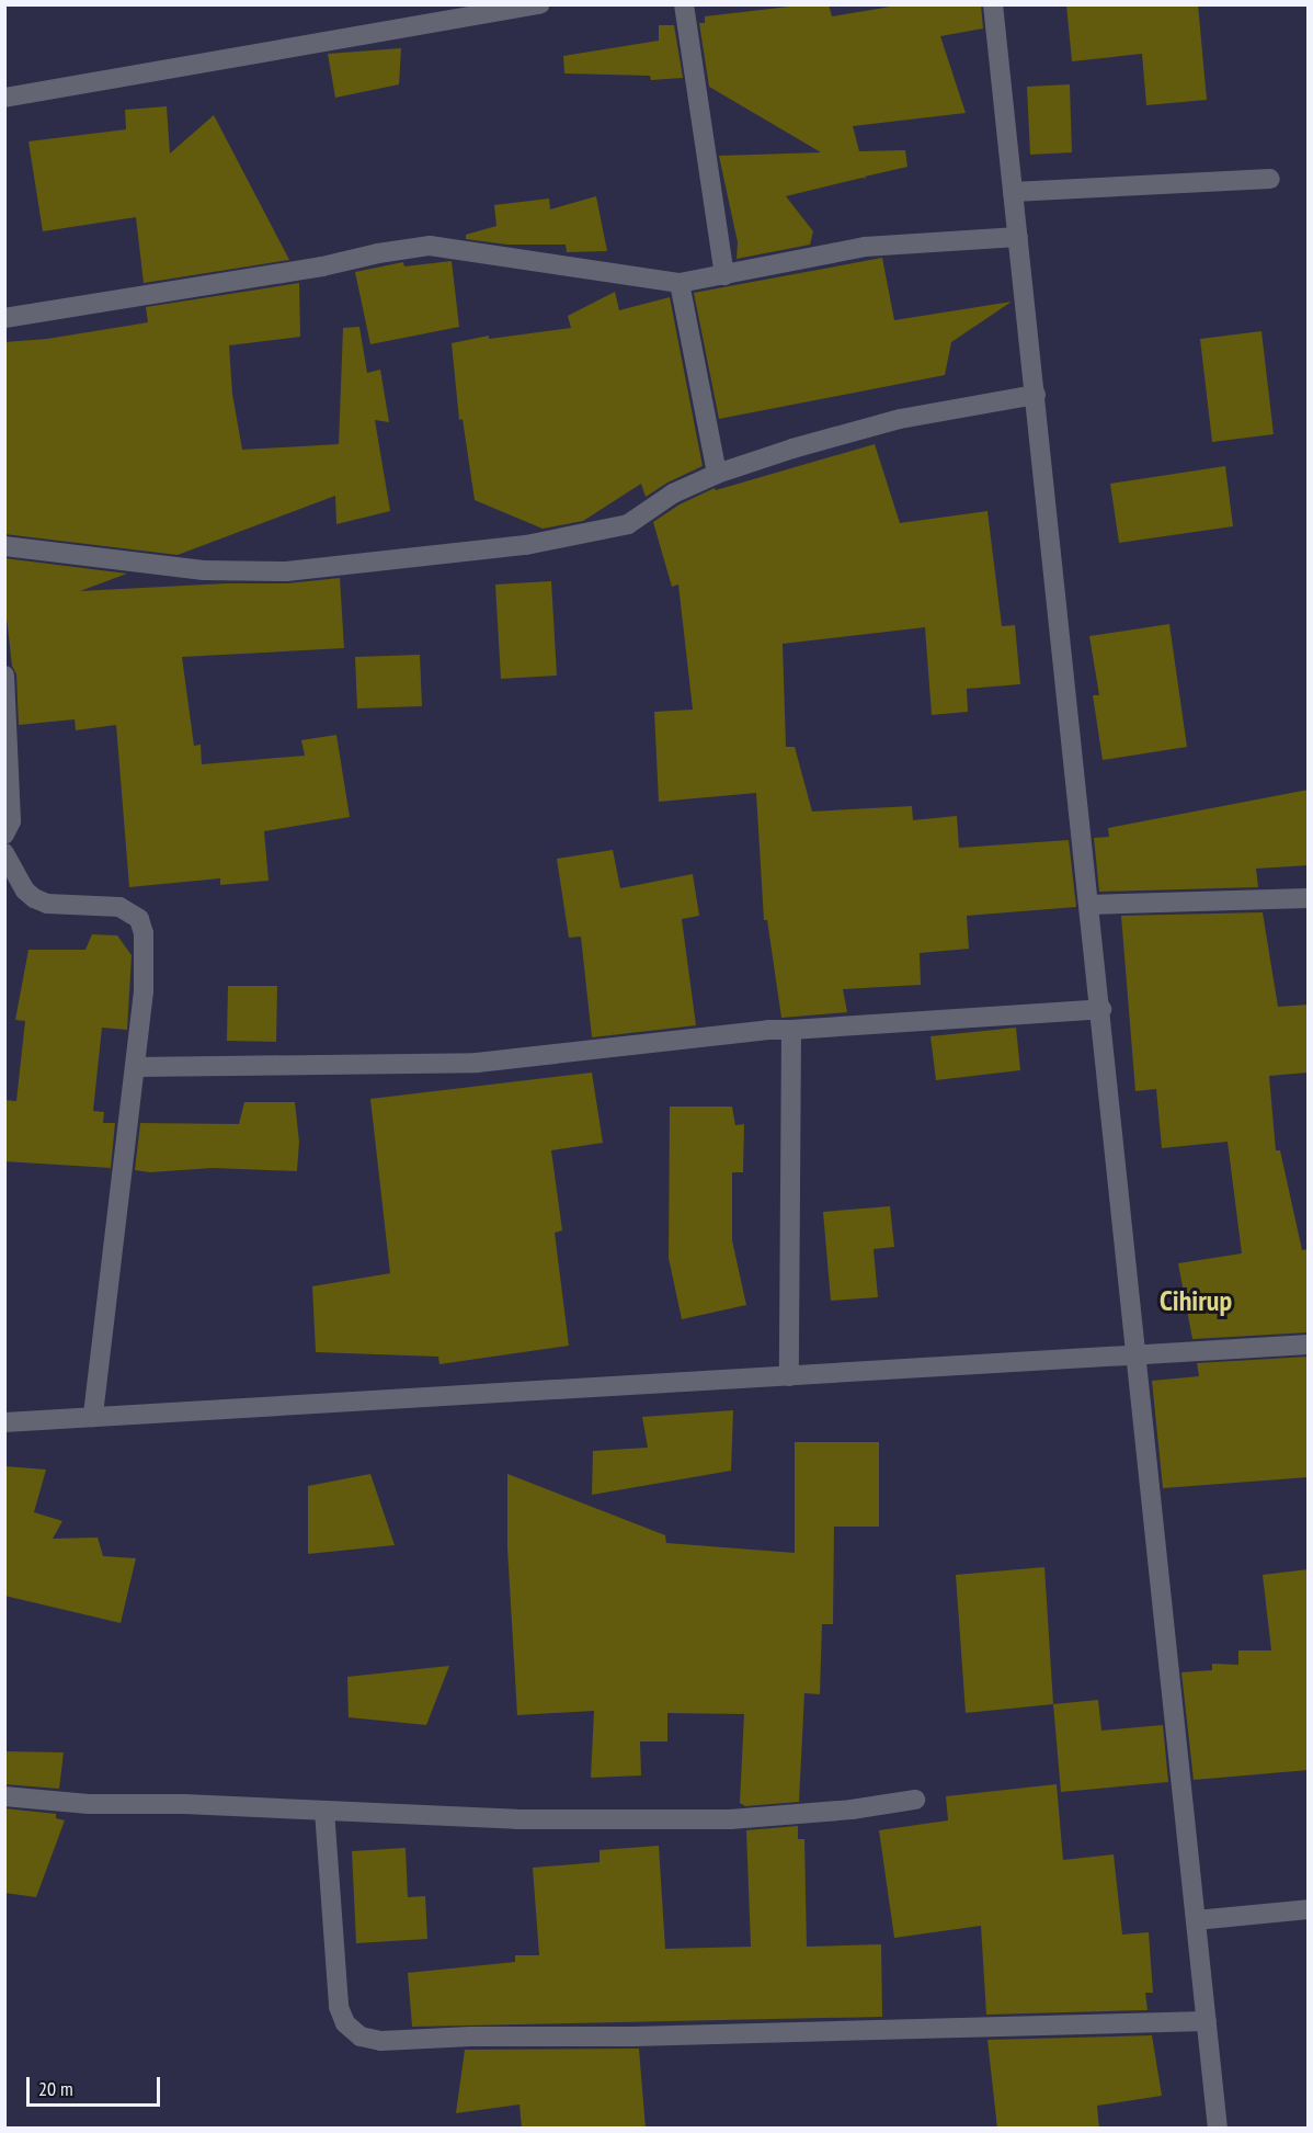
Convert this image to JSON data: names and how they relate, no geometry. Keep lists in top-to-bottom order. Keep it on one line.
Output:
{"districts":["Cihirup"],"scale_bar":"20 m"}
